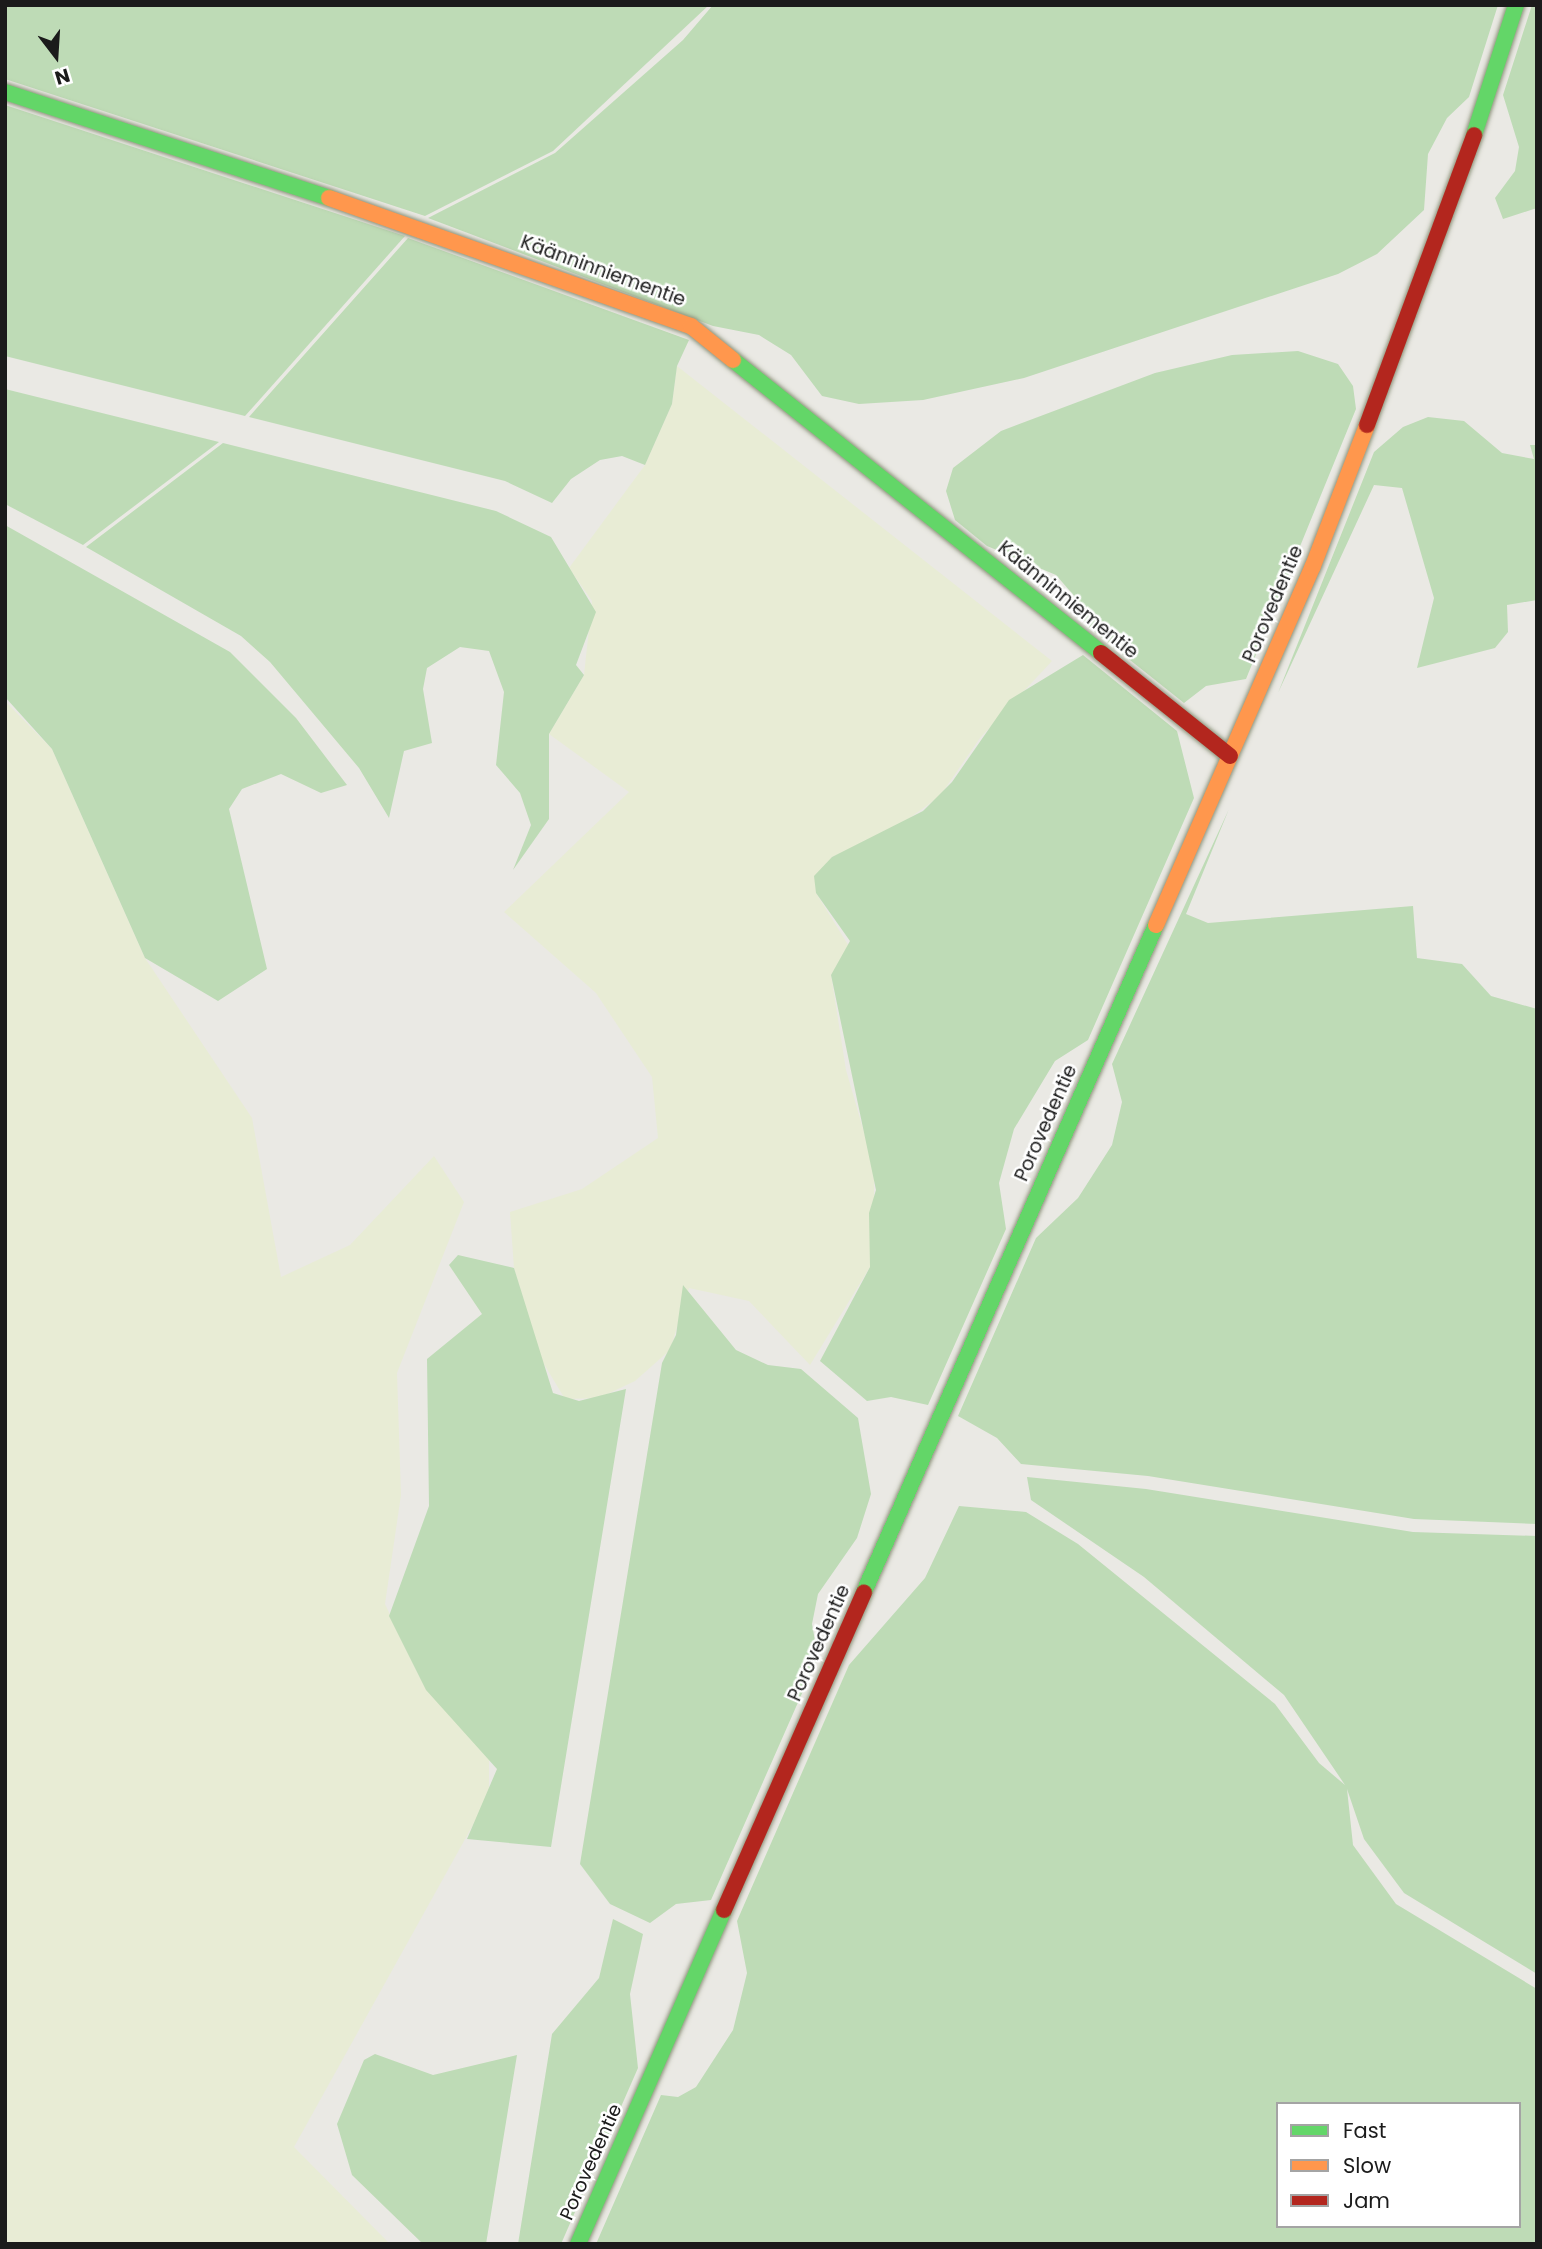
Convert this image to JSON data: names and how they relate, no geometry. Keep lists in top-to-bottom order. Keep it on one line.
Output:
{"streets":{"street":["Käänninniementie","Porovedentie"]},"crossings":[["Käänninniementie","Porovedentie"]],"legend":["Fast","Slow","Jam"],"north":"bottom"}
